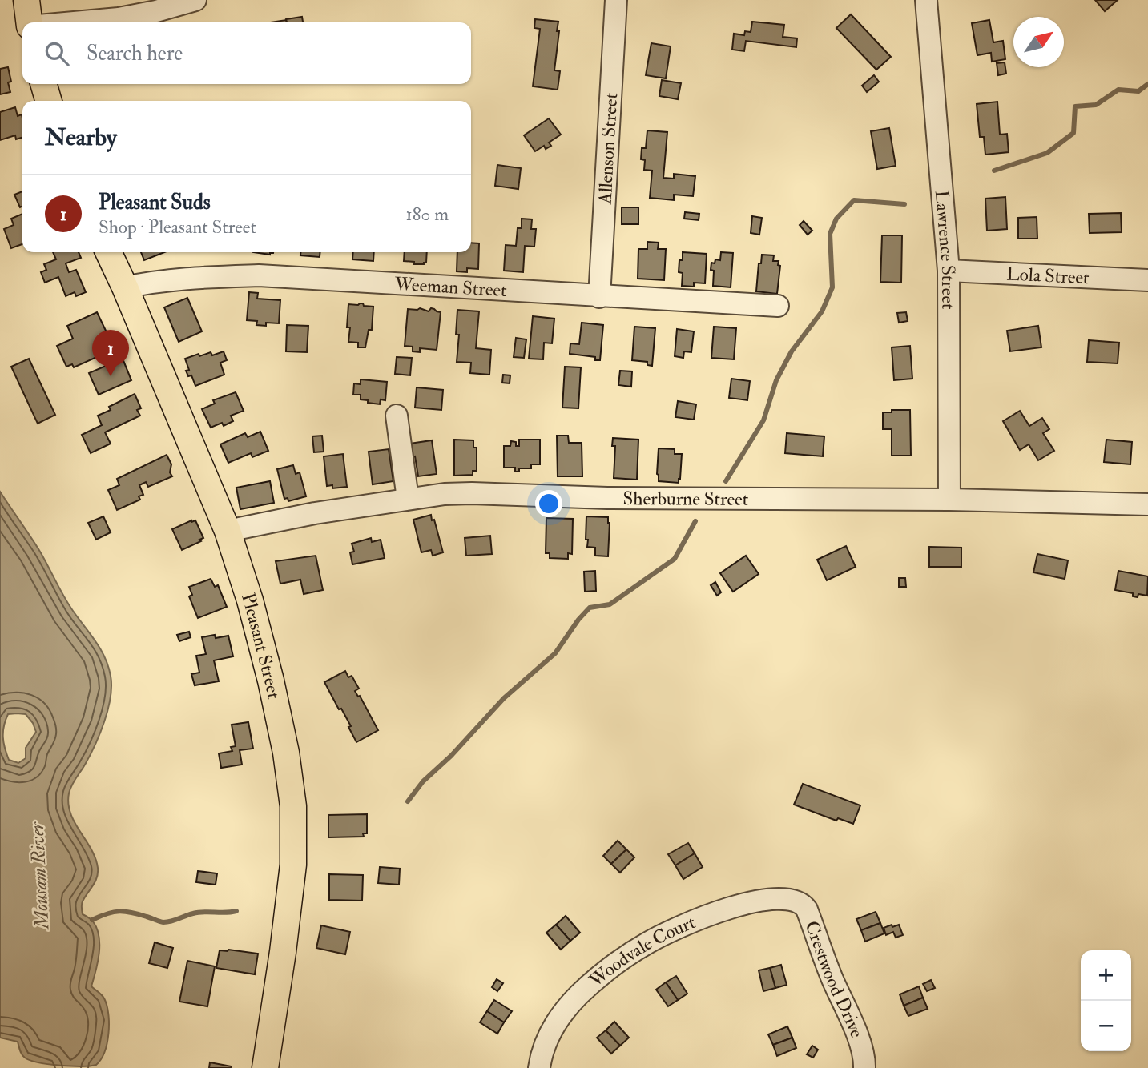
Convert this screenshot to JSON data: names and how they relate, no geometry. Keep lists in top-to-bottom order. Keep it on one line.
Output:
{"streets":{"main road":["Pleasant Street"],"street":["Allenson Street","Lawrence Street","Lola Street","Weeman Street","Sherburne Street","Woodvale Court","Crestwood Drive"]},"crossings":[["Allenson Street","Weeman Street"],["Lawrence Street","Lola Street"],["Lawrence Street","Sherburne Street"],["Weeman Street","Pleasant Street"],["Sherburne Street","Pleasant Street"],["Woodvale Court","Crestwood Drive"]],"water":["Mousam River"],"north":"top right","page":{"search":"Search here","heading":"Nearby","list":[{"mark":"1","name":"Pleasant Suds","note":"Shop · Pleasant Street","value":"180 m"}],"pins":"1","map_buttons":["+","−"]}}
